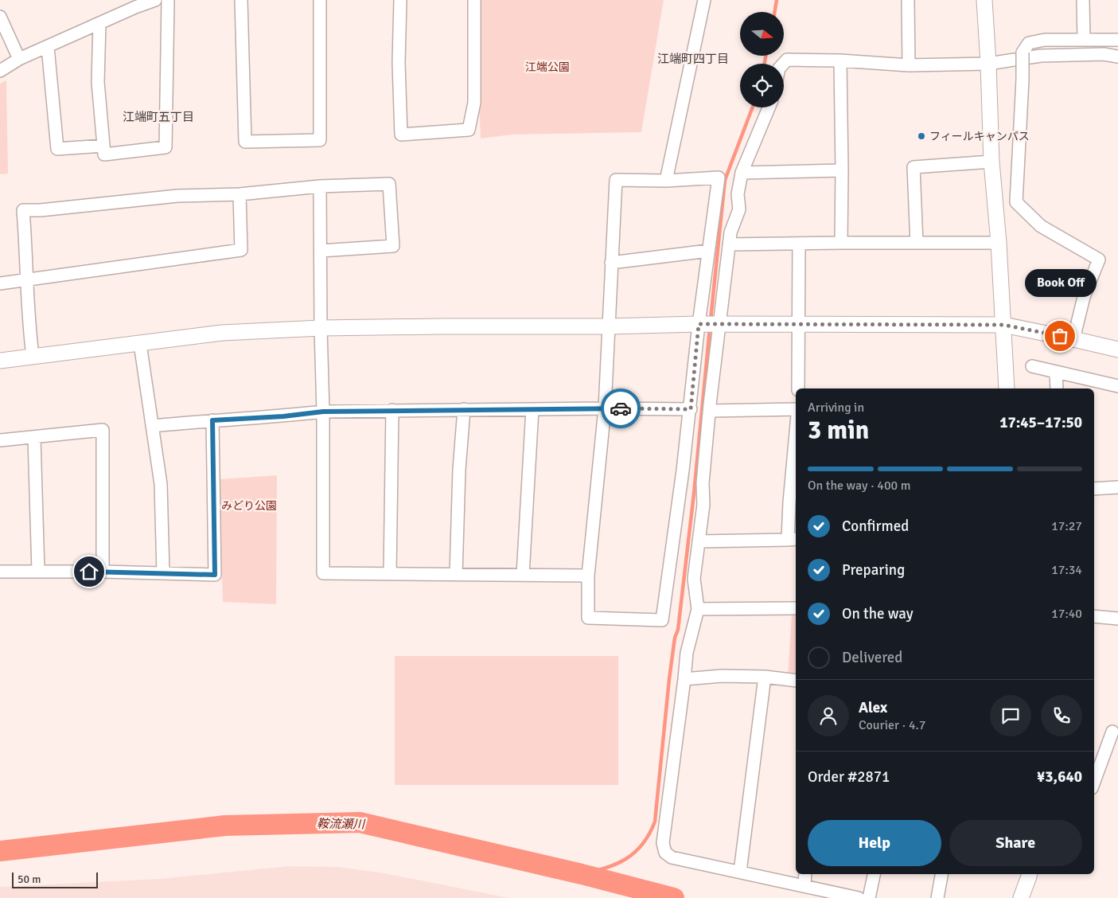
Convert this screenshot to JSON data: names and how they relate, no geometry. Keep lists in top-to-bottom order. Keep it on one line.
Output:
{"districts":["江端町四丁目","江端町五丁目"],"water":["鞍流瀬川"],"parks":["江端公園","みどり公園"],"places":["フィールキャンパス","Book Off"],"scale_bar":"50 m","north":"right","page":{"bubble":"Book Off","heading":["3 min","Arriving in","17:45–17:50"],"panel":["Alex","Courier · 4.7","Order #2871","¥3,640"],"bar":"On the way · 400 m","list":[["Confirmed","17:27"],["Preparing","17:34"],["On the way","17:40"],"Delivered"],"buttons":["Help","Share"],"scale":"50 m"}}
